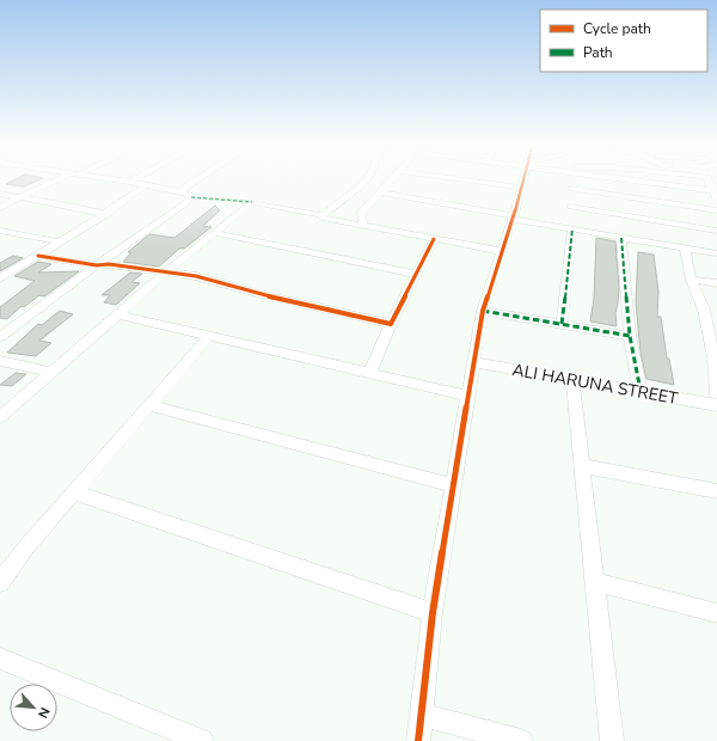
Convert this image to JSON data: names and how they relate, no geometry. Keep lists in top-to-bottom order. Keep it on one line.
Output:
{"streets":{"street":["ALI HARUNA STREET"]},"legend":["Cycle path","Path"],"north":"bottom right"}
